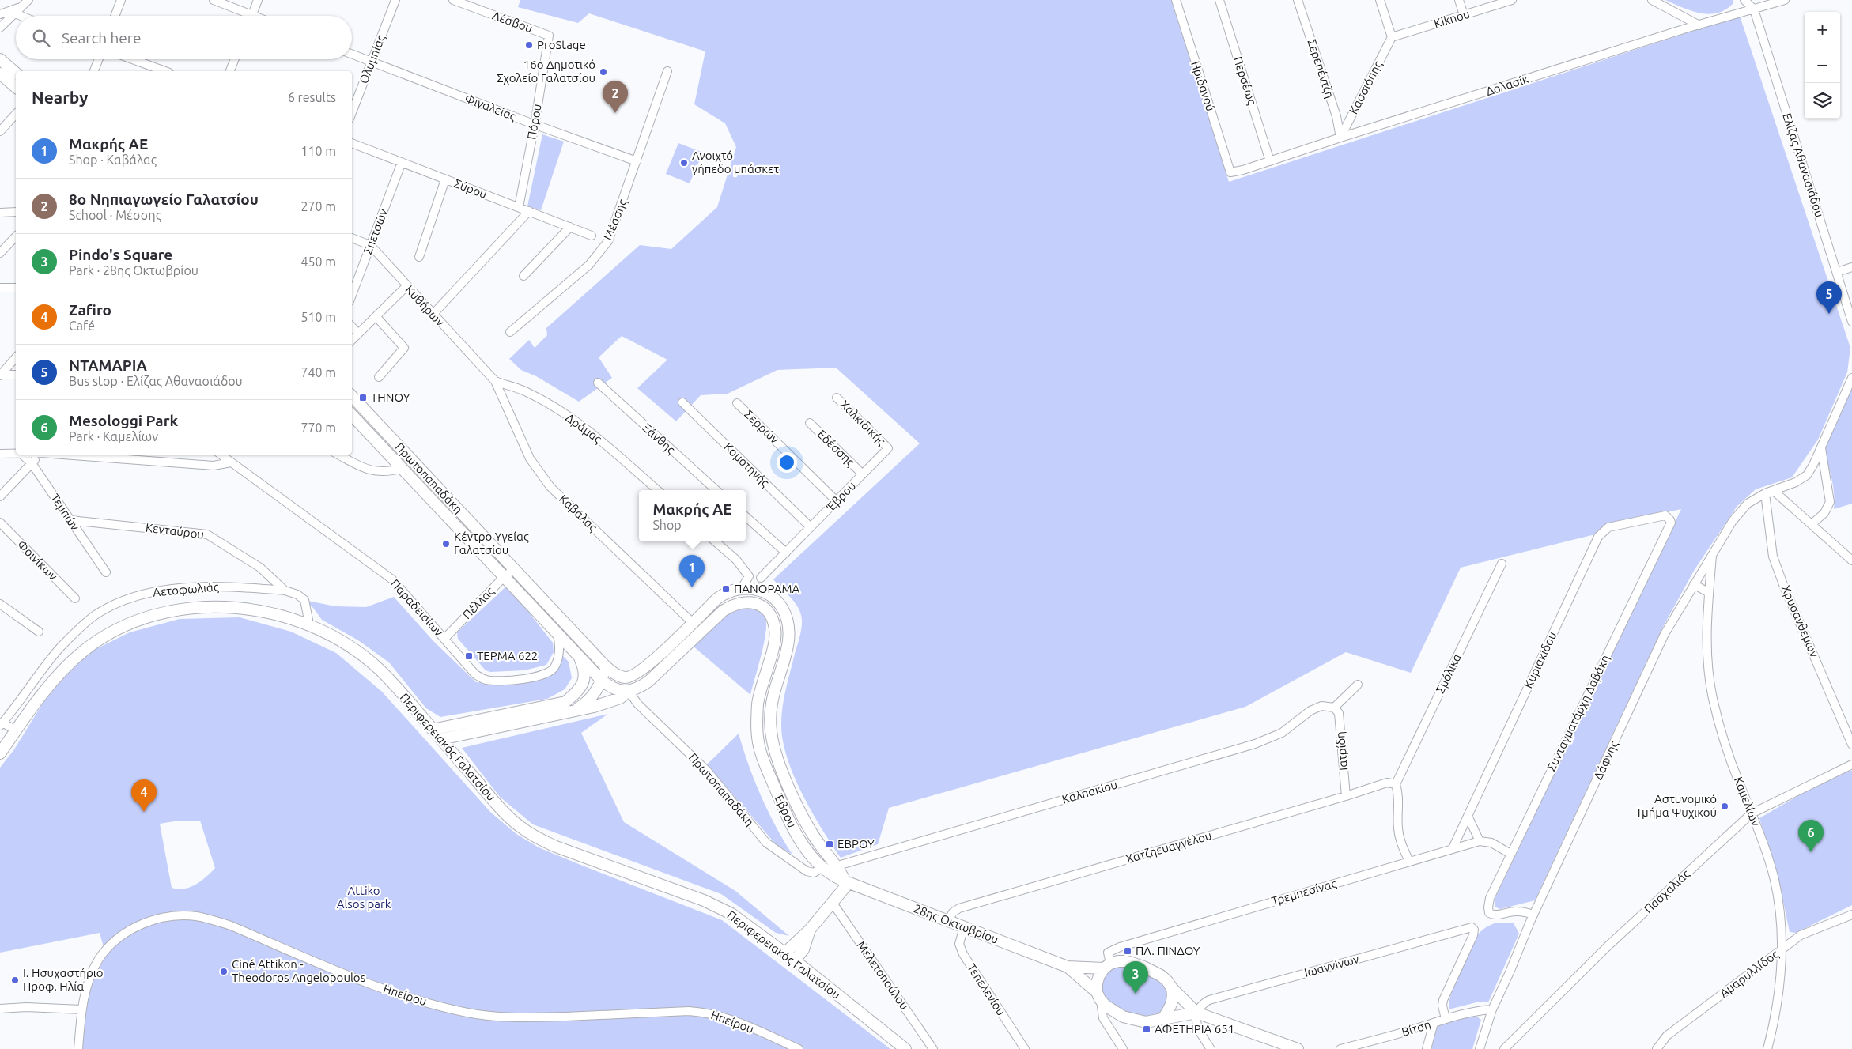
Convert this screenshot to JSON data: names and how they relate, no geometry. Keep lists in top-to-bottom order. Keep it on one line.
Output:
{"streets":{"main road":["Πρωτοπαπαδάκη","Έβρου","Περιφερειακός Γαλατσίου","28ης Οκτωβρίου"],"street":["Kiknou","Λέσβου","Ολυμπίας","Σερεπέντζη","Περσέως","Δολασίκ","Ηριδανού","Κασσιόπης","Φιγαλείας","Πόρου","Ελίζας Αθανασιάδου","Σύρου","Μέσσης","Σπετσών","Κυθήρων","Χαλκιδικής","Σερρών","Δράμας","Ξάνθης","Εδέσσης","Κομοτηνής","Τεμπών","Καβάλας","Κενταύρου","Φοινίκων","Αετοφωλιάς","Πέλλας","Παραδεισίων","Χρυσανθέμων","Κυριακίδου","Σμόλικα","Συνταγματάρχη Δαβάκη","Ιατρίδη","Δάφνης","Καλπακίου","Καμελίων","Χατζηευαγγέλου","Πασχαλιάς","Τρεμπεσίνας","Ιωαννίνων","Αμαρυλλίδος","Μελετοπούλου","Τεπελενίου","Ηπείρου","Βίτση"]},"crossings":[["Kiknou","Κασσιόπης"],["Λέσβου","Πόρου"],["Ολυμπίας","Φιγαλείας"],["Σερεπέντζη","Δολασίκ"],["Σερεπέντζη","Κασσιόπης"],["Περσέως","Δολασίκ"],["Δολασίκ","Ηριδανού"],["Δολασίκ","Κασσιόπης"],["Δολασίκ","Ελίζας Αθανασιάδου"],["Φιγαλείας","Πόρου"],["Φιγαλείας","Μέσσης"],["Πόρου","Σύρου"],["Σύρου","Σπετσών"],["Σπετσών","Κυθήρων"],["Κυθήρων","Δράμας"],["Κυθήρων","Καβάλας"],["Χαλκιδικής","Έβρου"],["Σερρών","Έβρου"],["Δράμας","Καβάλας"],["Εδέσσης","Έβρου"],["Κομοτηνής","Έβρου"],["Πρωτοπαπαδάκη","Έβρου"],["Πρωτοπαπαδάκη","Πέλλας"],["Πρωτοπαπαδάκη","Παραδεισίων"],["Έβρου","Καβάλας"],["Έβρου","Περιφερειακός Γαλατσίου"],["Έβρου","Καλπακίου"],["Έβρου","28ης Οκτωβρίου"],["Τεμπών","Κενταύρου"],["Κενταύρου","Αετοφωλιάς"],["Αετοφωλιάς","Περιφερειακός Γαλατσίου"],["Πέλλας","Παραδεισίων"],["Χρυσανθέμων","Δάφνης"],["Κυριακίδου","Συνταγματάρχη Δαβάκη"],["Κυριακίδου","Τρεμπεσίνας"],["Σμόλικα","Χατζηευαγγέλου"],["Συνταγματάρχη Δαβάκη","Δάφνης"],["Ιατρίδη","Καλπακίου"],["Ιατρίδη","Χατζηευαγγέλου"],["Δάφνης","Καμελίων"],["Δάφνης","Βίτση"],["Καμελίων","Πασχαλιάς"],["Καμελίων","Αμαρυλλίδος"],["Χατζηευαγγέλου","28ης Οκτωβρίου"],["Τρεμπεσίνας","28ης Οκτωβρίου"],["28ης Οκτωβρίου","Ιωαννίνων"],["28ης Οκτωβρίου","Τεπελενίου"],["Ιωαννίνων","Βίτση"]],"parks":["Attiko Alsos park"],"places":{"other":["ProStage","16ο Δημοτικό Σχολείο Γαλατσίου","Ανοιχτό γήπεδο μπάσκετ","Κέντρο Υγείας Γαλατσίου","Αστυνομικό Τμήμα Ψυχικού","Ciné Attikon - Theodoros Angelopoulos","Ι. Ησυχαστήριο Προφ. Ηλία"],"transit":["ΤΗΝΟΥ","ΠΑΝΟΡΑΜΑ","ΤΕΡΜΑ 622","ΕΒΡΟΥ","ΠΛ. ΠΙΝΔΟΥ","ΑΦΕΤΗΡΙΑ 651"]},"page":{"map_buttons":["+","−"],"search":"Search here","heading":["Nearby","6 results"],"pins":["2","5","1","4","6","3"],"list":[{"mark":"1","name":"Μακρής ΑΕ","note":"Shop · Καβάλας","value":"110 m"},{"mark":"2","name":"8ο Νηπιαγωγείο Γαλατσίου","note":"School · Μέσσης","value":"270 m"},{"mark":"3","name":"Pindo's Square","note":"Park · 28ης Οκτωβρίου","value":"450 m"},{"mark":"4","name":"Zafiro","note":"Café","value":"510 m"},{"mark":"5","name":"ΝΤΑΜΑΡΙΑ","note":"Bus stop · Ελίζας Αθανασιάδου","value":"740 m"},{"mark":"6","name":"Mesologgi Park","note":"Park · Καμελίων","value":"770 m"}],"popup":["Μακρής ΑΕ","Shop"]}}
